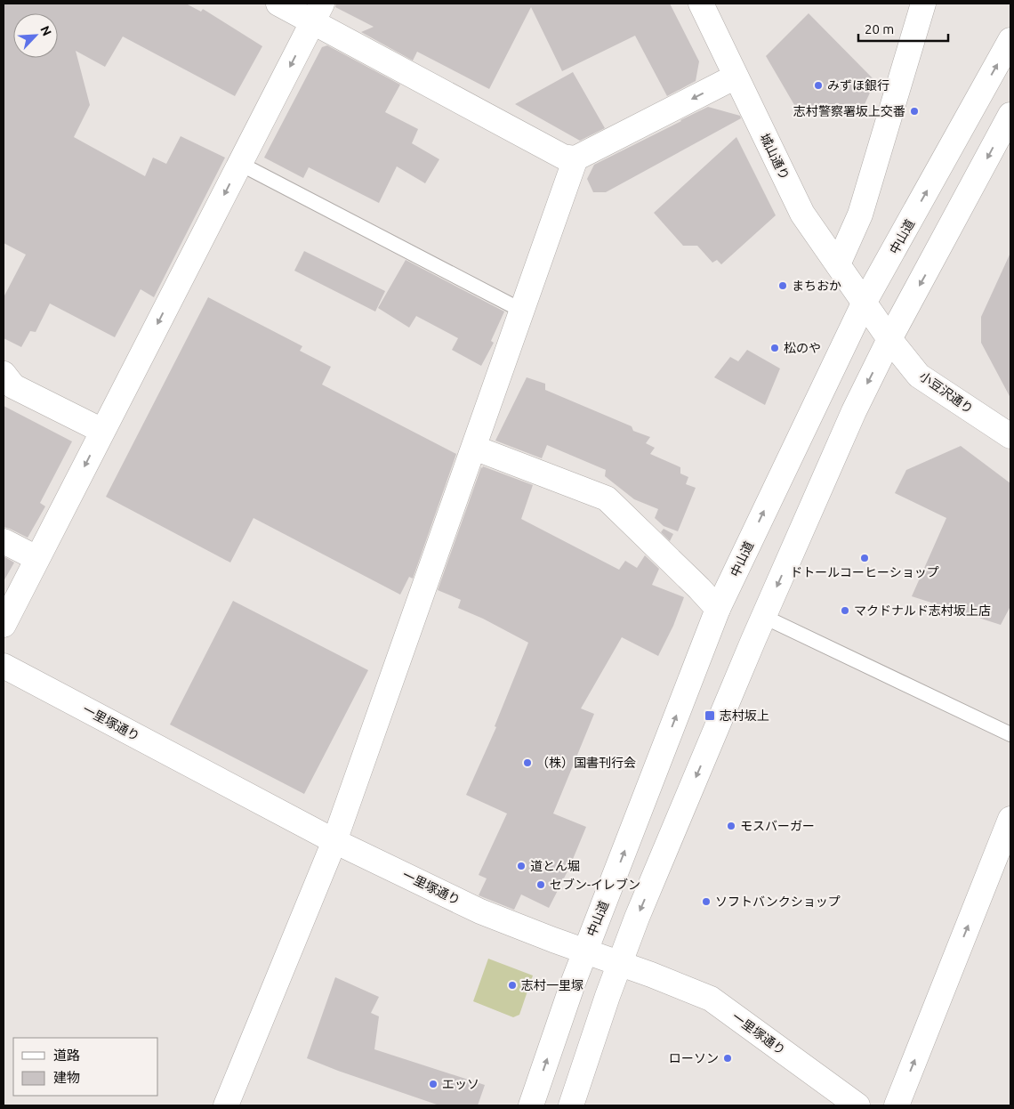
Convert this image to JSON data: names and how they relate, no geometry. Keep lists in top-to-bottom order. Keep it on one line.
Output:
{"streets":{"main road":["城山通り","中山道","小豆沢通り","一里塚通り"]},"crossings":[["城山通り","中山道"],["城山通り","小豆沢通り"],["中山道","小豆沢通り"],["中山道","一里塚通り"]],"places":{"other":["みずほ銀行","志村警察署坂上交番","まちおか","松のや","ドトールコーヒーショップ","マクドナルド志村坂上店","（株）国書刊行会","モスバーガー","道とん堀","セブン-イレブン","ソフトバンクショップ","志村一里塚","ローソン","エッソ"],"transit":["志村坂上"]},"legend":["道路","建物"],"scale_bar":"20 m","north":"top right"}
